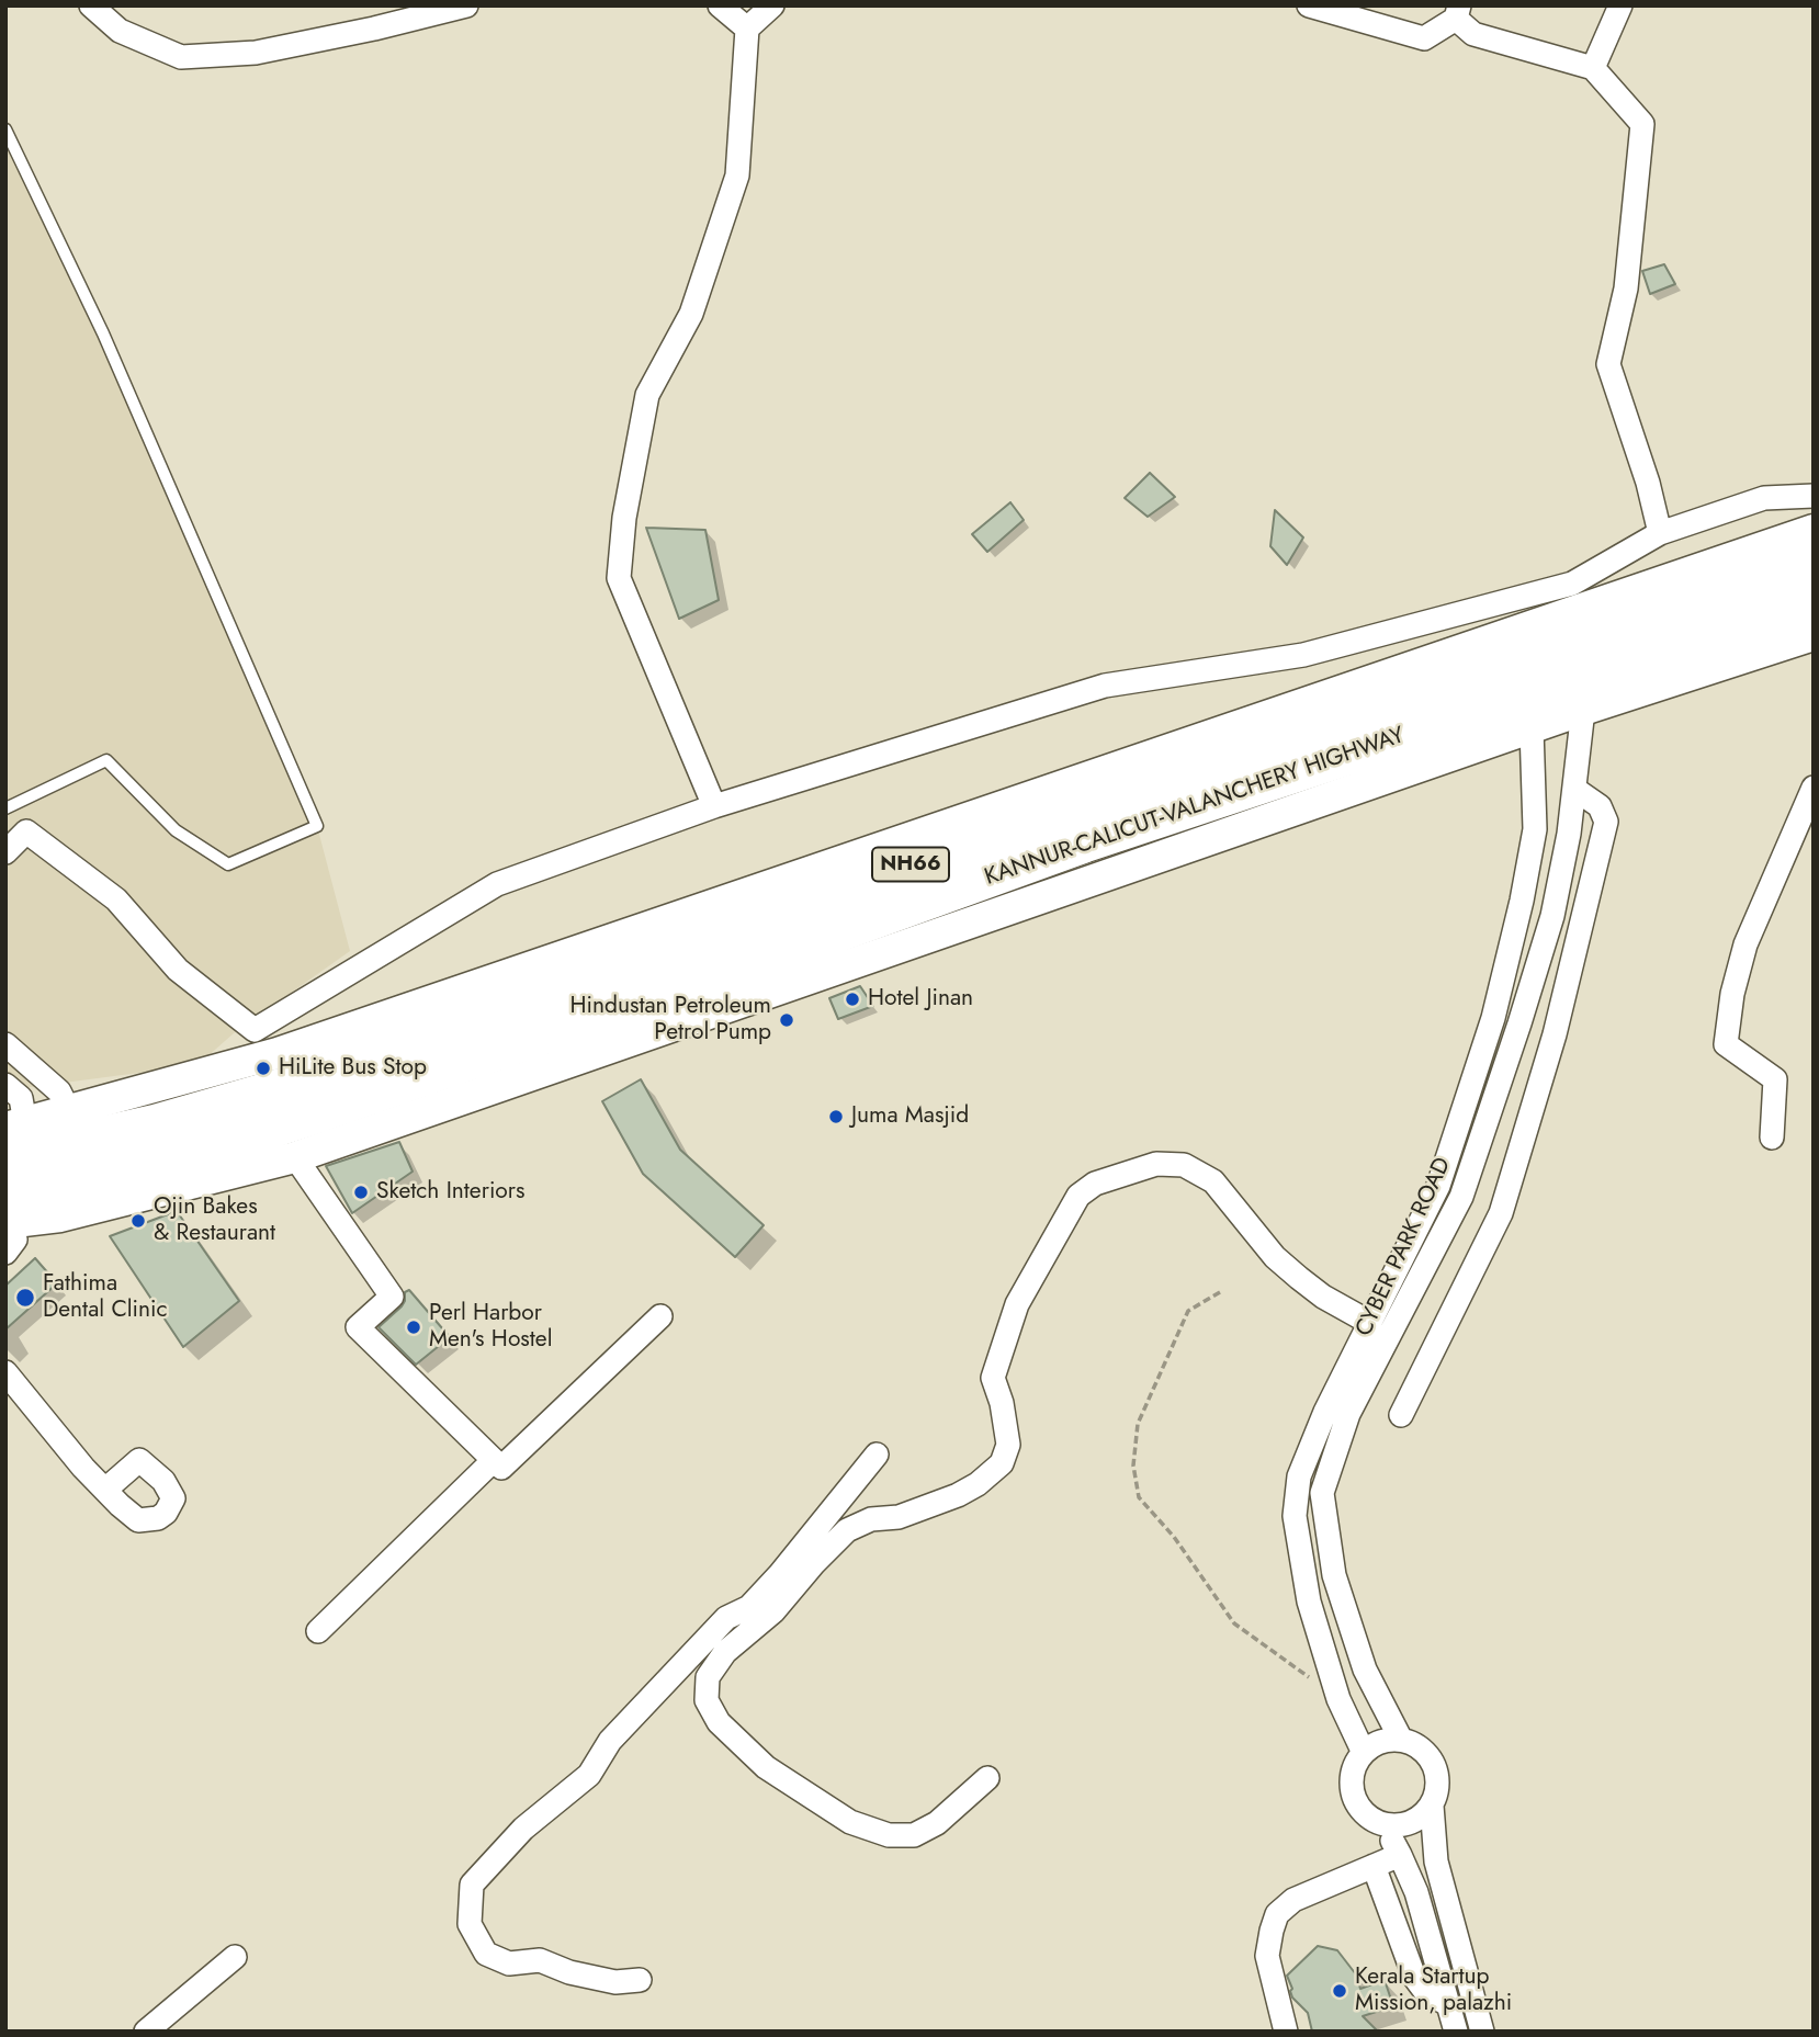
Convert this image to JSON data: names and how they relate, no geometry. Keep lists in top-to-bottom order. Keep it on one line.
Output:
{"streets":{"highway":["KANNUR-CALICUT-VALANCHERY HIGHWAY","NH66"],"street":["CYBER PARK ROAD"]},"places":["Hotel Jinan","Hindustan Petroleum Petrol Pump","HiLite Bus Stop","Juma Masjid","Sketch Interiors","Ojin Bakes & Restaurant","Fathima Dental Clinic","Perl Harbor Men's Hostel","Kerala Startup Mission, palazhi"]}
